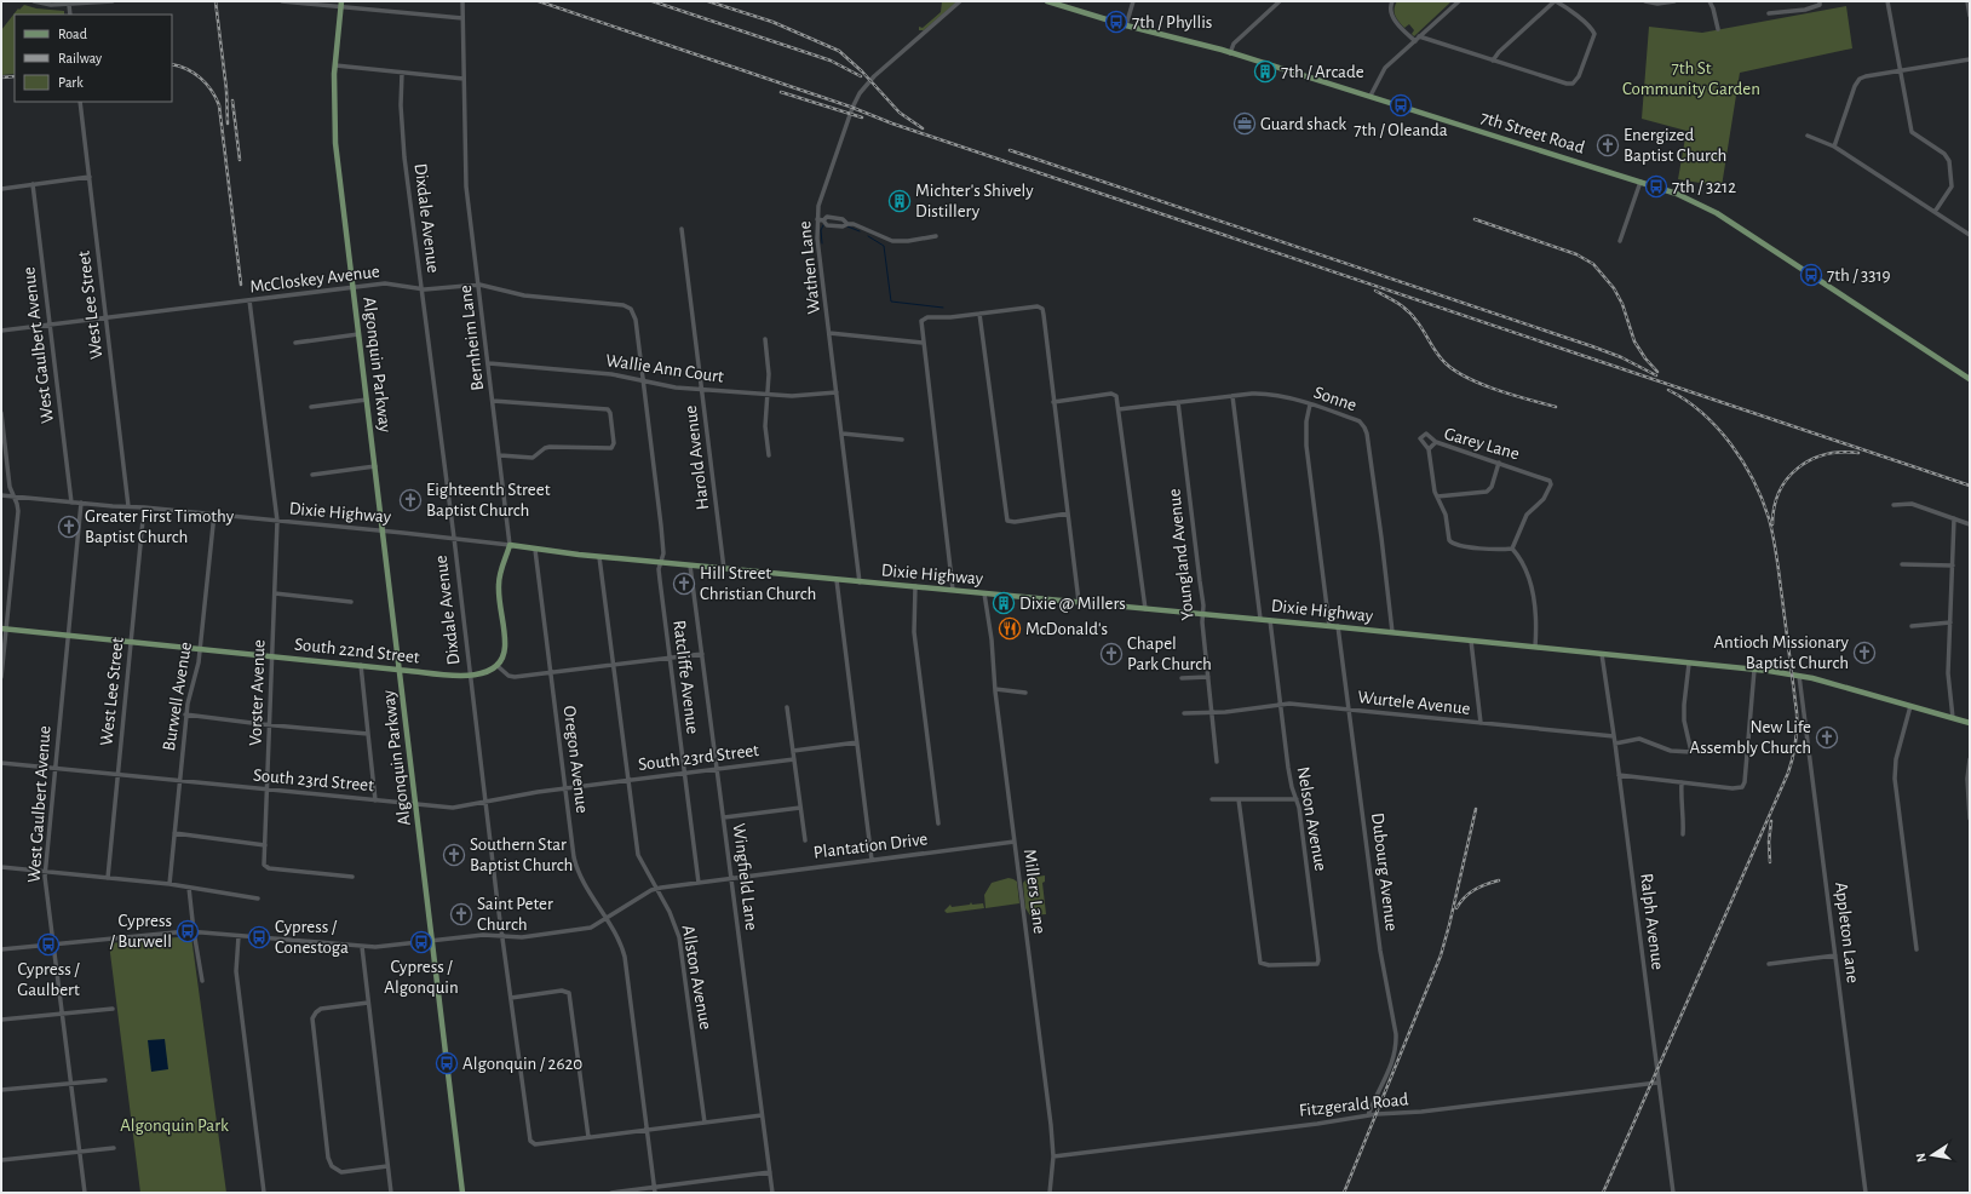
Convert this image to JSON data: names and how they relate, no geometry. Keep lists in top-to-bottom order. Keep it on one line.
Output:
{"streets":{"main road":["7th Street Road","Bernheim Lane","Algonquin Parkway","Dixie Highway","South 22nd Street"],"street":["Dixdale Avenue","Wathen Lane","McCloskey Avenue","West Lee Street","West Gaulbert Avenue","Wallie Ann Court","Sonne","Garey Lane","Harold Avenue","Youngland Avenue","Ratcliffe Avenue","Vorster Avenue","Burwell Avenue","Wurtele Avenue","South 23rd Street","Oregon Avenue","Nelson Avenue","Plantation Drive","Dubourg Avenue","Wingfield Lane","Millers Lane","Ralph Avenue","Appleton Lane","Allston Avenue","Fitzgerald Road"]},"crossings":[["Dixdale Avenue","McCloskey Avenue"],["Dixdale Avenue","Dixie Highway"],["Dixdale Avenue","South 22nd Street"],["Dixdale Avenue","South 23rd Street"],["Wathen Lane","Wallie Ann Court"],["Wathen Lane","Dixie Highway"],["McCloskey Avenue","West Lee Street"],["McCloskey Avenue","Bernheim Lane"],["McCloskey Avenue","West Gaulbert Avenue"],["McCloskey Avenue","Algonquin Parkway"],["McCloskey Avenue","Ratcliffe Avenue"],["McCloskey Avenue","Vorster Avenue"],["West Lee Street","Dixie Highway"],["West Lee Street","South 22nd Street"],["West Lee Street","South 23rd Street"],["Bernheim Lane","Wallie Ann Court"],["Bernheim Lane","Dixie Highway"],["Bernheim Lane","South 22nd Street"],["West Gaulbert Avenue","Dixie Highway"],["West Gaulbert Avenue","South 22nd Street"],["West Gaulbert Avenue","South 23rd Street"],["Algonquin Parkway","Dixie Highway"],["Algonquin Parkway","South 22nd Street"],["Algonquin Parkway","South 23rd Street"],["Wallie Ann Court","Harold Avenue"],["Wallie Ann Court","Ratcliffe Avenue"],["Sonne","Dixie Highway"],["Sonne","Youngland Avenue"],["Harold Avenue","Dixie Highway"],["Dixie Highway","Youngland Avenue"],["Dixie Highway","Ratcliffe Avenue"],["Dixie Highway","Vorster Avenue"],["Dixie Highway","Burwell Avenue"],["Dixie Highway","Oregon Avenue"],["Dixie Highway","Nelson Avenue"],["Dixie Highway","Dubourg Avenue"],["Dixie Highway","Wingfield Lane"],["Dixie Highway","Millers Lane"],["Dixie Highway","Ralph Avenue"],["Dixie Highway","Appleton Lane"],["Dixie Highway","Allston Avenue"],["Youngland Avenue","Wurtele Avenue"],["South 22nd Street","Vorster Avenue"],["South 22nd Street","Burwell Avenue"],["Ratcliffe Avenue","South 23rd Street"],["Ratcliffe Avenue","Plantation Drive"],["Vorster Avenue","South 23rd Street"],["Burwell Avenue","South 23rd Street"],["Wurtele Avenue","Nelson Avenue"],["Wurtele Avenue","Dubourg Avenue"],["Wurtele Avenue","Ralph Avenue"],["South 23rd Street","Oregon Avenue"],["South 23rd Street","Wingfield Lane"],["South 23rd Street","Allston Avenue"],["Plantation Drive","Wingfield Lane"],["Plantation Drive","Millers Lane"],["Plantation Drive","Allston Avenue"],["Dubourg Avenue","Fitzgerald Road"],["Millers Lane","Fitzgerald Road"],["Ralph Avenue","Fitzgerald Road"]],"parks":["7th St Community Garden","Algonquin Park"],"places":{"bus stop":["7th / Phyllis","7th / Oleanda","7th / 3212","7th / 3319","Cypress / Burwell","Cypress / Conestoga","Cypress / Algonquin","Cypress / Gaulbert","Algonquin / 2620"],"building":["7th / Arcade","Michter's Shively Distillery","Dixie @ Millers"],"office":["Guard shack"],"church":["Energized Baptist Church","Eighteenth Street Baptist Church","Greater First Timothy Baptist Church","Hill Street Christian Church","Antioch Missionary Baptist Church","Chapel Park Church","New Life Assembly Church","Southern Star Baptist Church","Saint Peter Church"],"restaurant":["McDonald's"]},"legend":["Road","Railway","Park"],"north":"left"}
